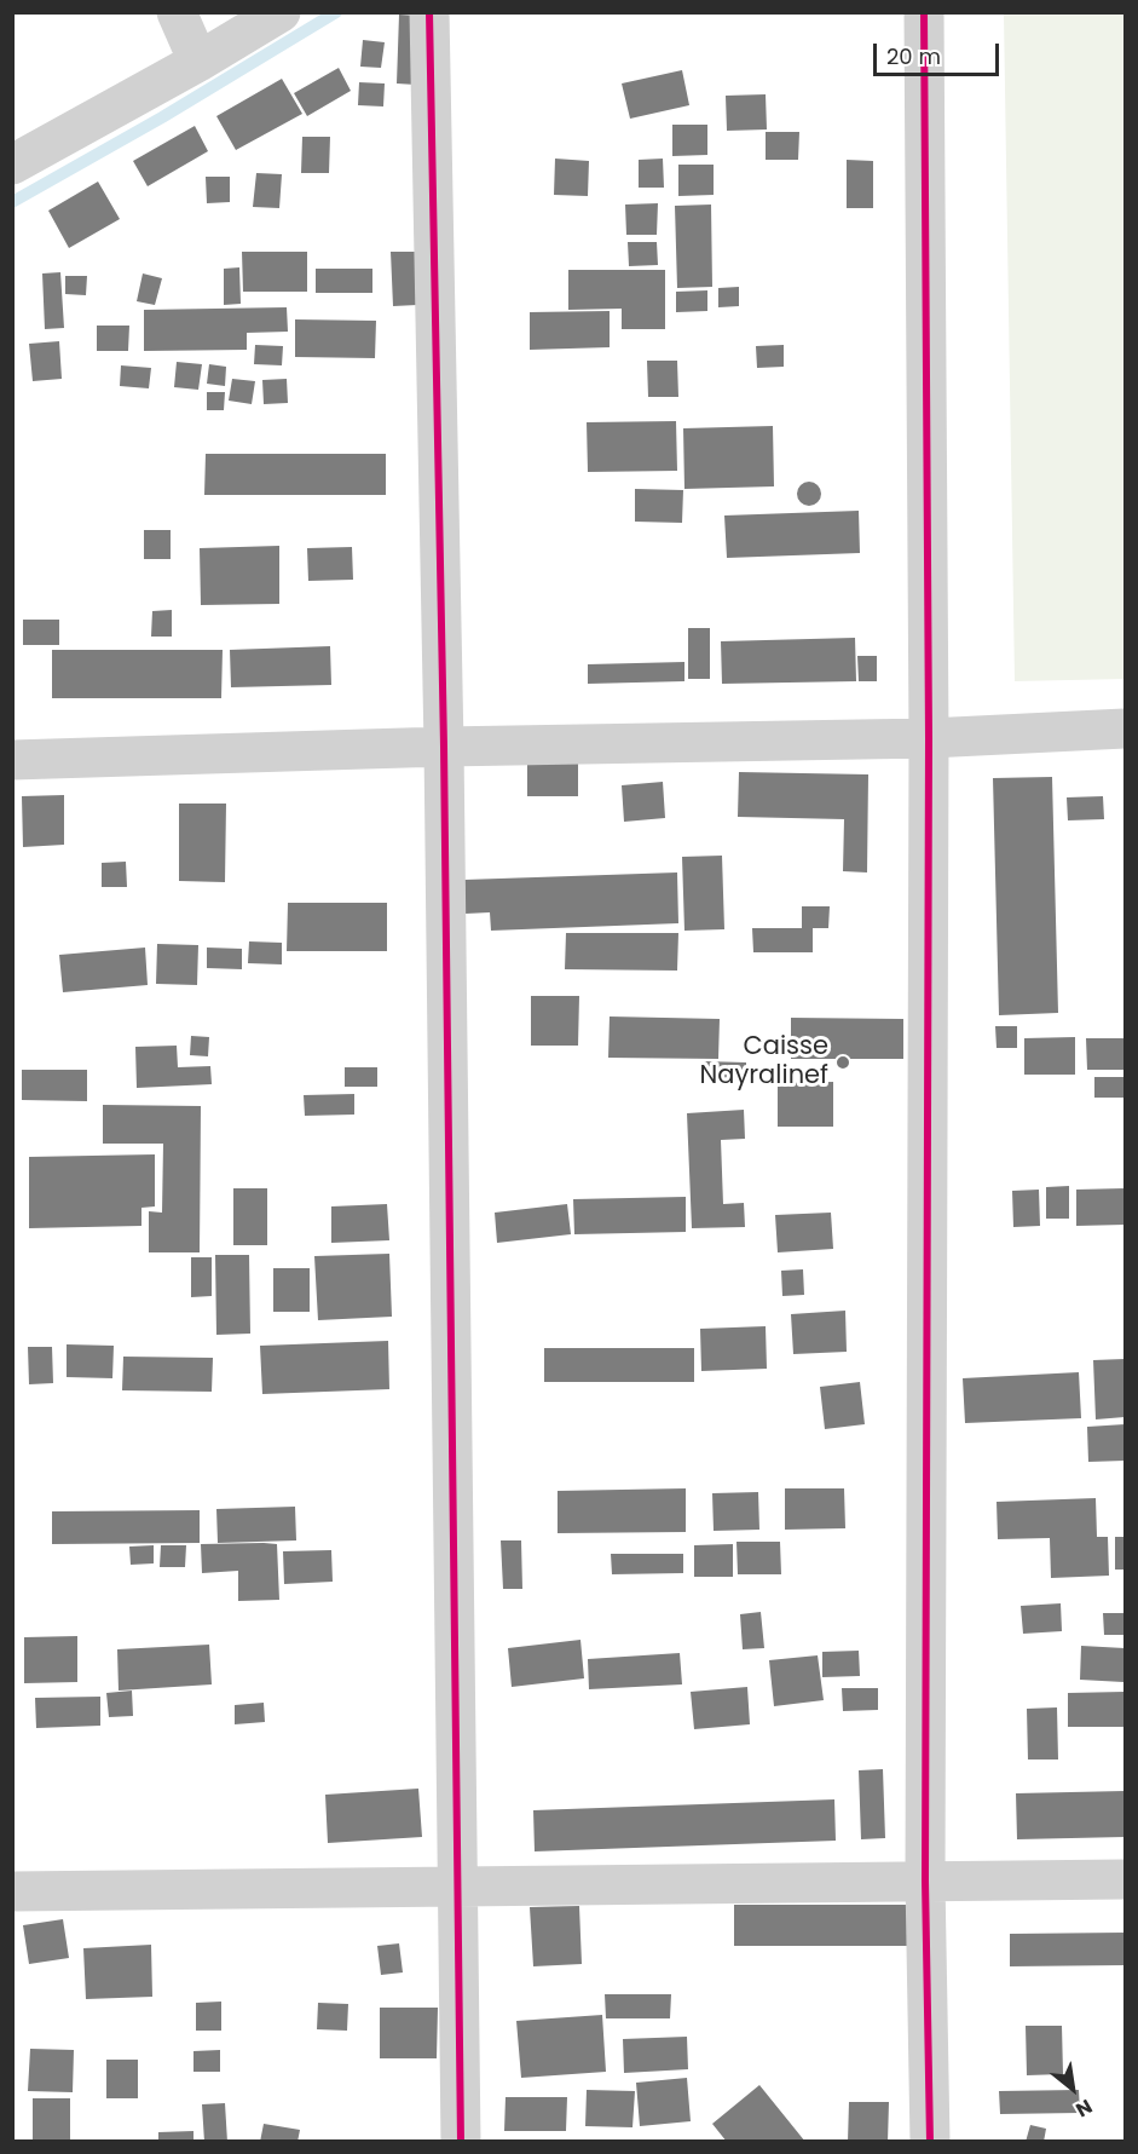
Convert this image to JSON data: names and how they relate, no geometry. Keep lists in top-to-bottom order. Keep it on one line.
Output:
{"places":["Caisse Nayralinef"],"scale_bar":"20 m","north":"bottom right"}
